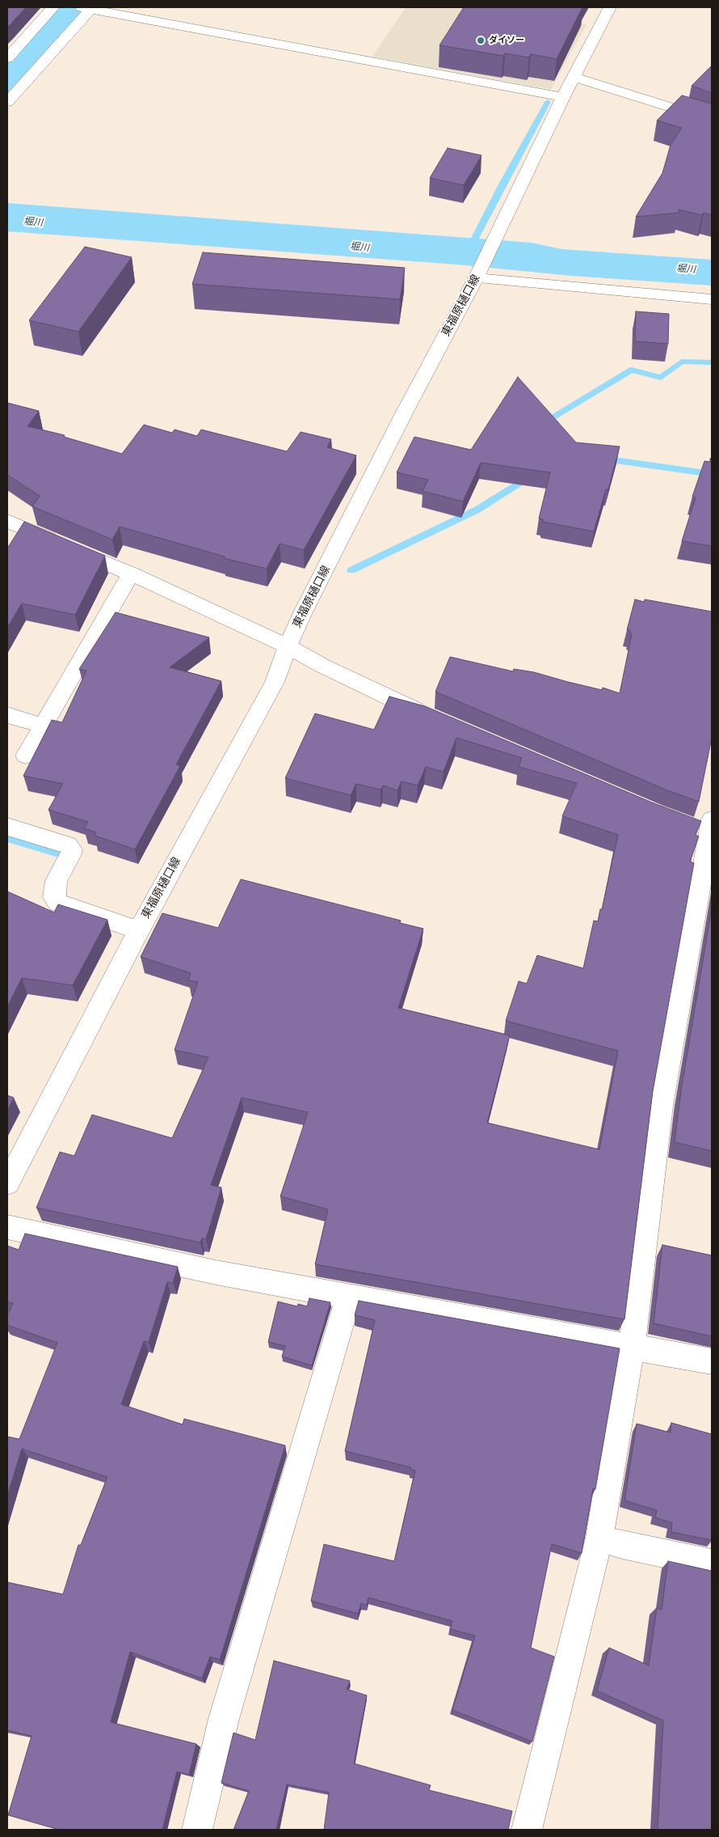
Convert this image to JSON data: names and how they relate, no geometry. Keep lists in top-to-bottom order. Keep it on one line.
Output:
{"streets":{"street":["東福原樋口線"]},"water":["堀川"],"places":["ダイソー"]}
